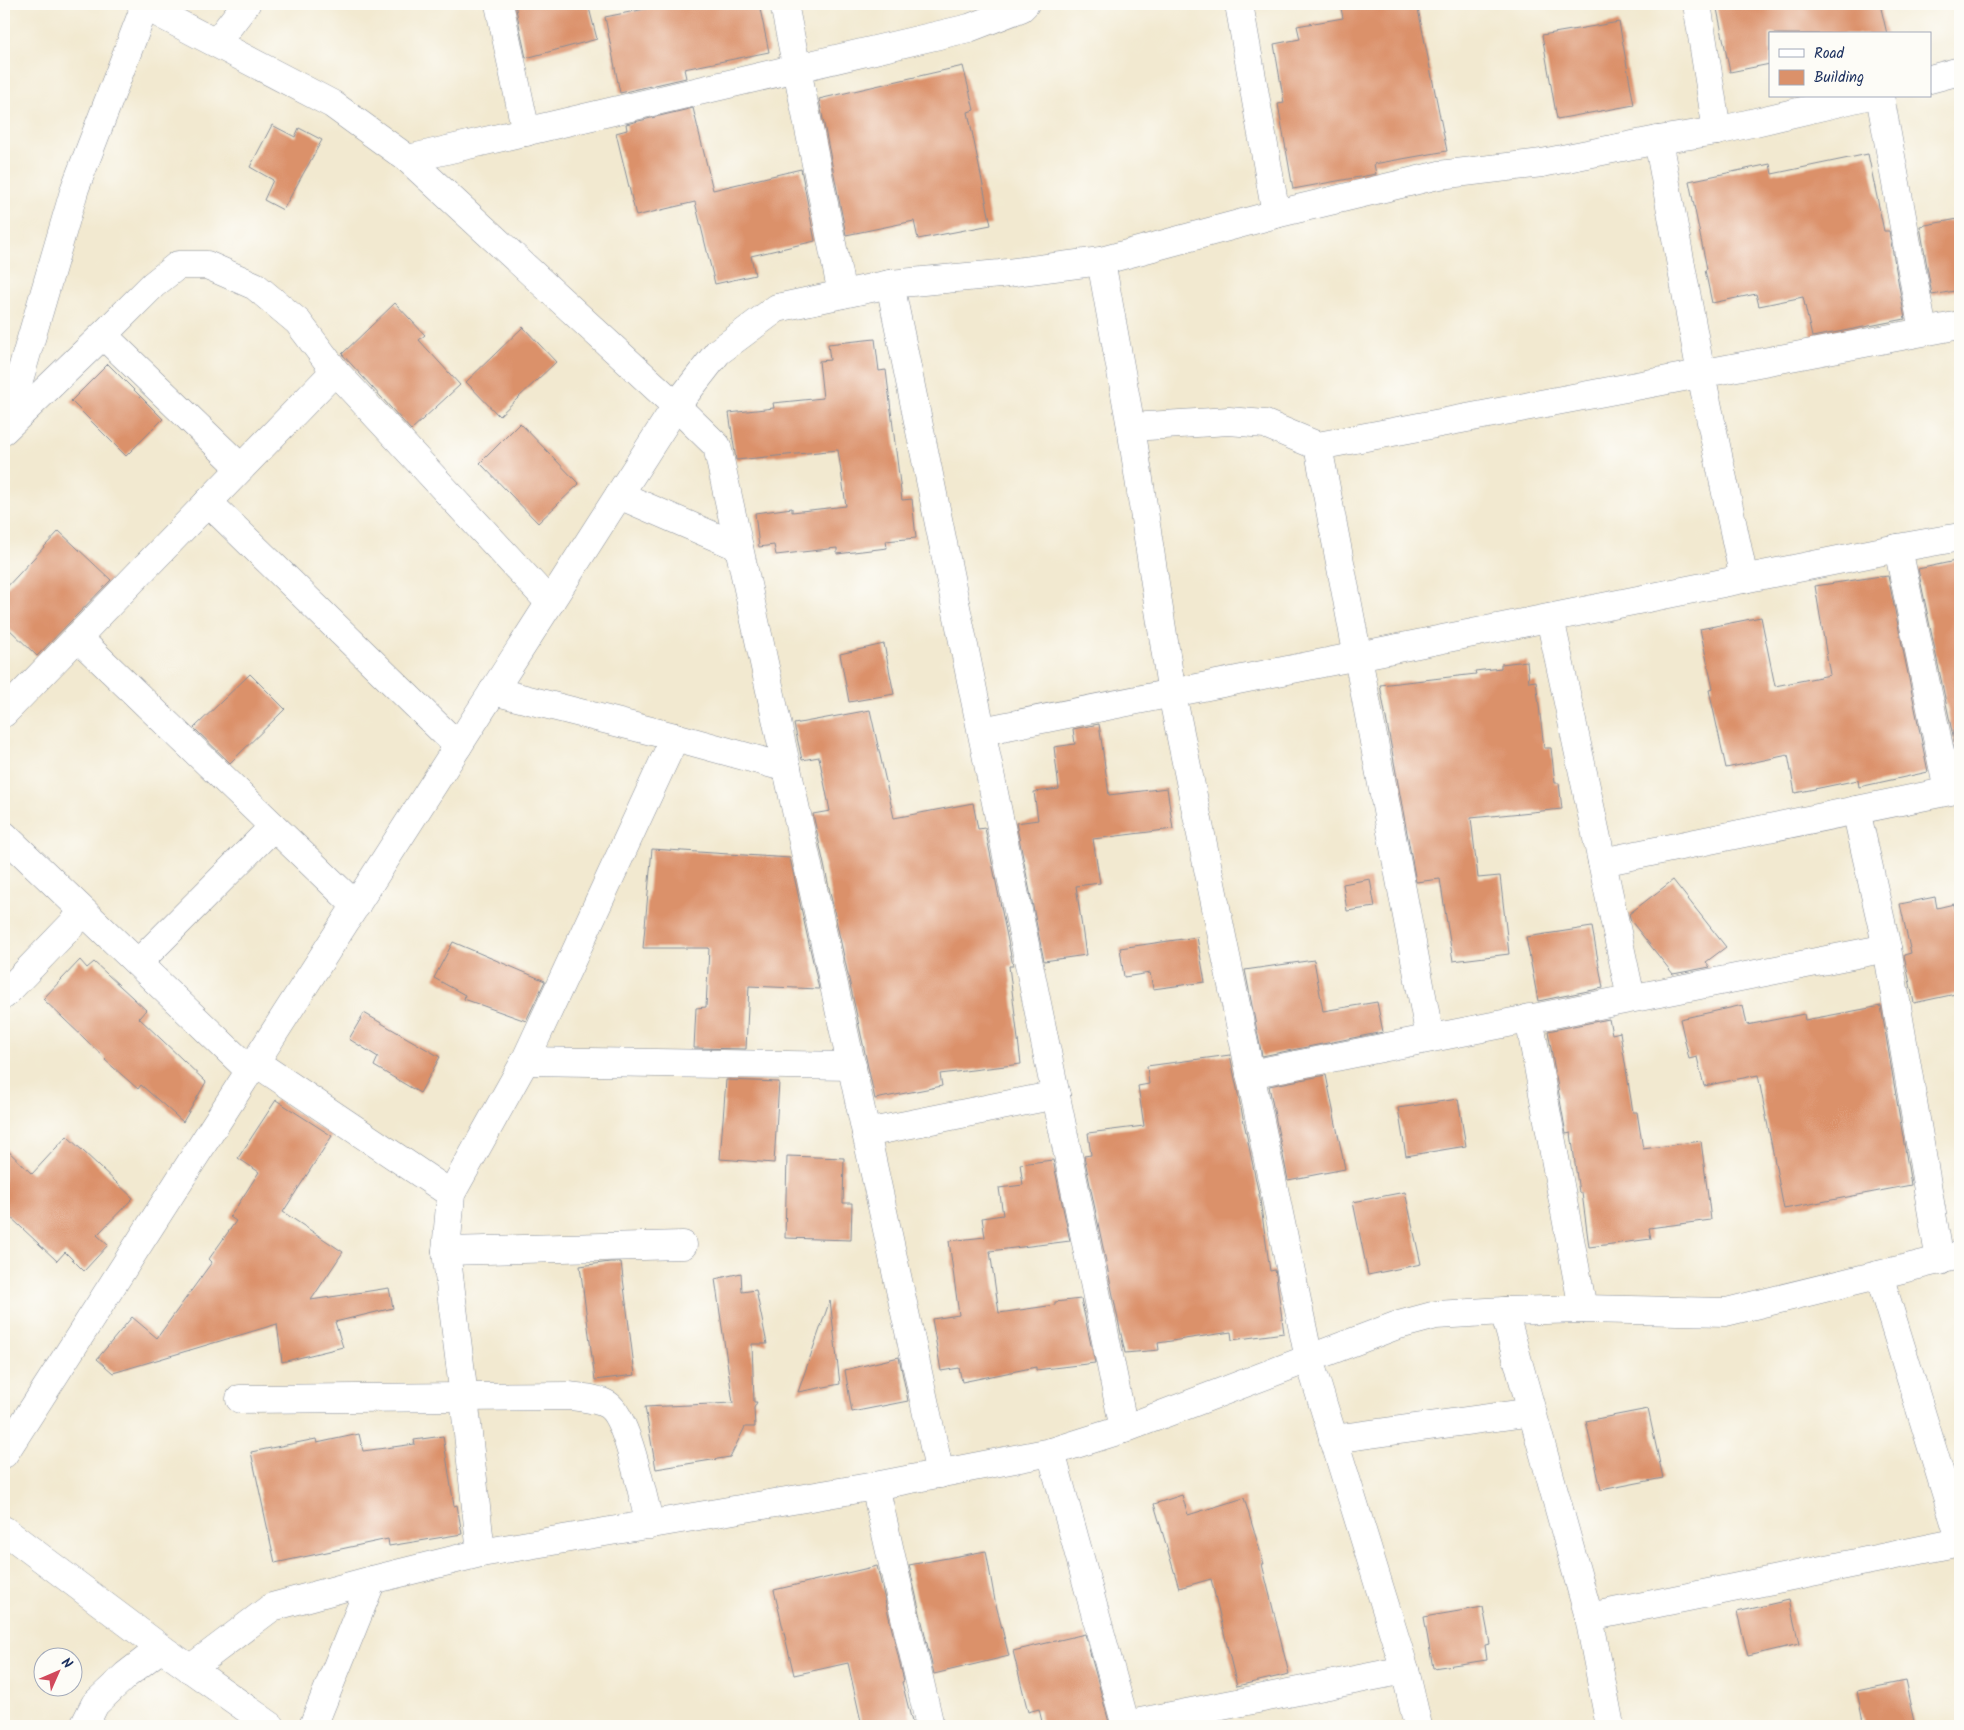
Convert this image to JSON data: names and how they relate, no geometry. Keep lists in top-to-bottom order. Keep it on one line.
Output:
{"legend":["Road","Building"],"north":"top right"}
